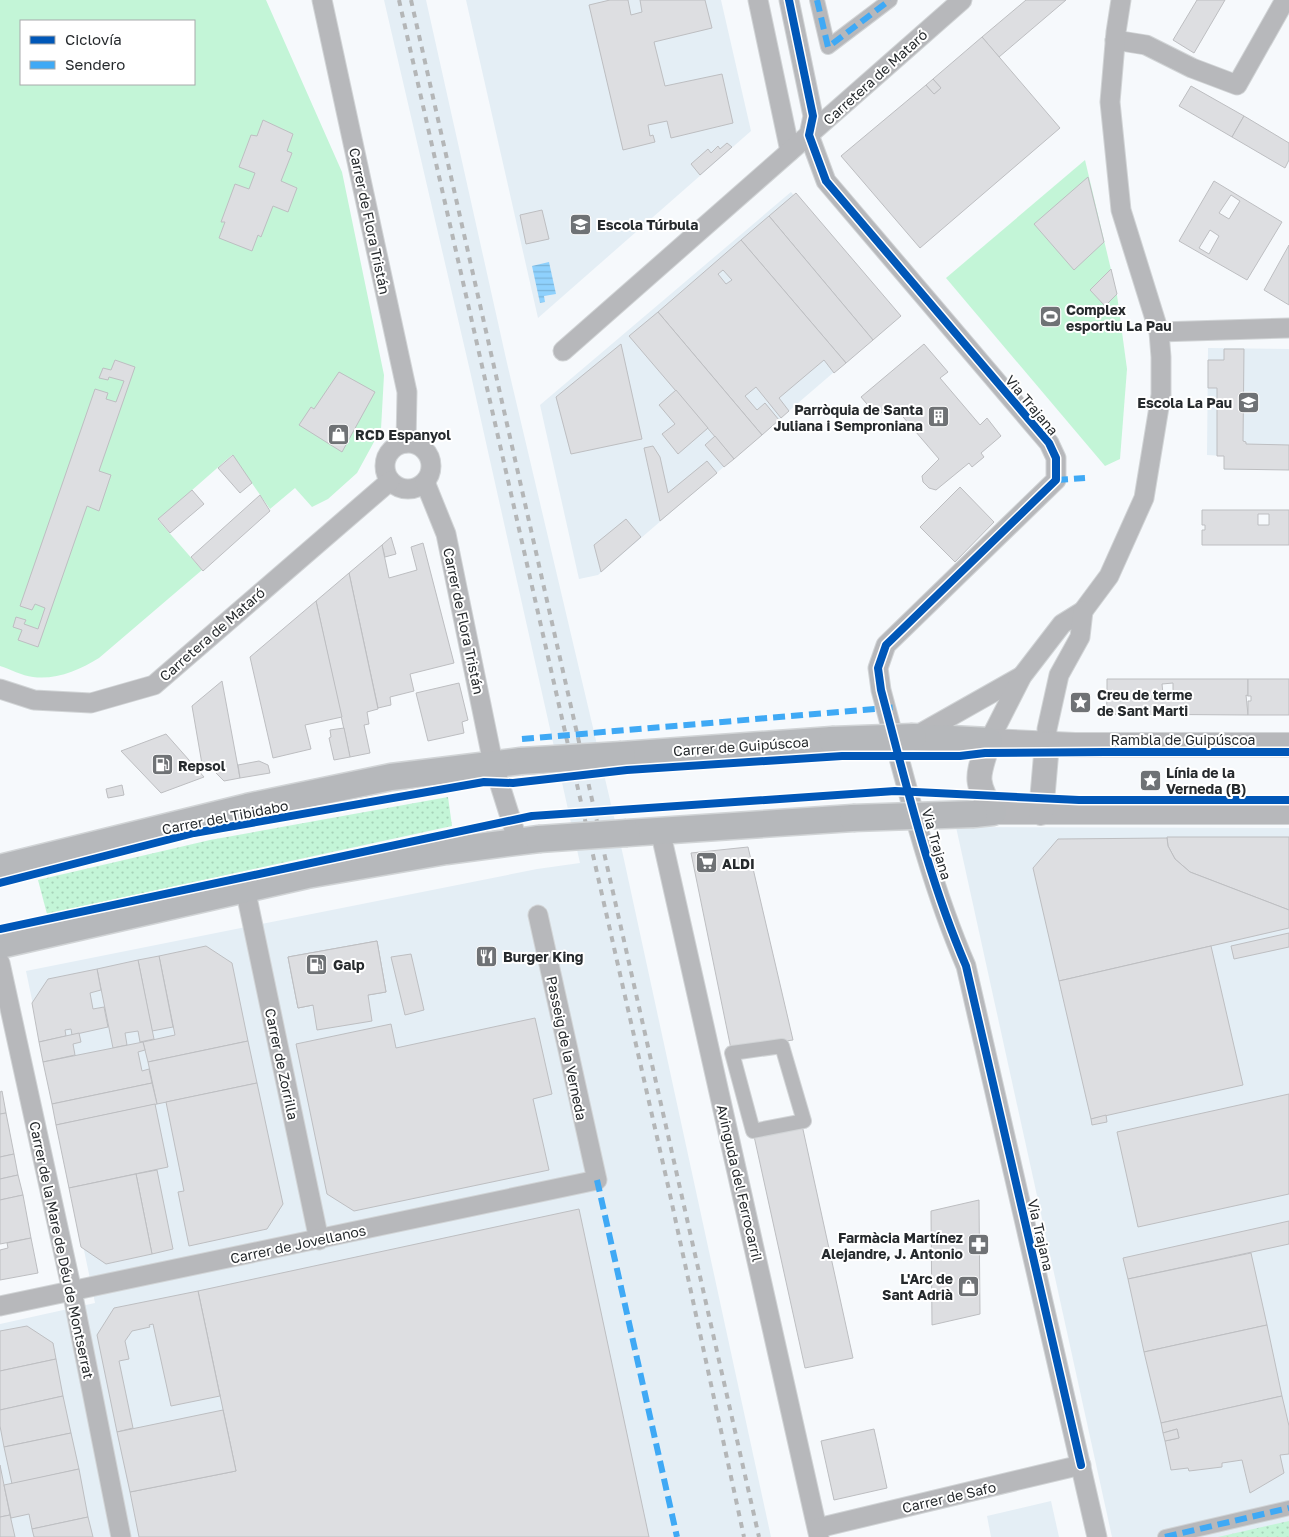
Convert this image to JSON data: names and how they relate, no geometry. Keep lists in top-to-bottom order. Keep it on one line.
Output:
{"streets":{"main road":["Carrer de Guipúscoa","Carrer del Tibidabo"],"street":["Carretera de Mataró","Carrer de Flora Tristán","Via Trajana","Rambla de Guipúscoa","Passeig de la Verneda","Carrer de Zorrilla","Avinguda del Ferrocarril","Carrer de Jovellanos","Carrer de la Mare de Déu de Montserrat","Carrer de Safo"]},"crossings":[["Carretera de Mataró","Carrer de Flora Tristán"],["Carretera de Mataró","Via Trajana"],["Carrer de Flora Tristán","Carrer de Guipúscoa"],["Via Trajana","Carrer de Safo"],["Rambla de Guipúscoa","Carrer de Guipúscoa"],["Carrer de Guipúscoa","Carrer del Tibidabo"],["Passeig de la Verneda","Carrer de Jovellanos"],["Carrer de Zorrilla","Carrer de Jovellanos"],["Avinguda del Ferrocarril","Carrer de Safo"],["Carrer de Jovellanos","Carrer de la Mare de Déu de Montserrat"]],"places":{"school or university":["Escola Túrbula","Escola La Pau"],"sports":["Complex esportiu La Pau"],"building":["Parròquia de Santa Juliana i Semproniana"],"shop":["RCD Espanyol","L'Arc de Sant Adrià"],"place":["Creu de terme de Sant Marti","Línia de la Verneda (B)"],"fuel station":["Repsol","Galp"],"supermarket":["ALDI"],"restaurant":["Burger King"],"pharmacy":["Farmàcia Martínez Alejandre, J. Antonio"]},"legend":["Ciclovía","Sendero"]}
